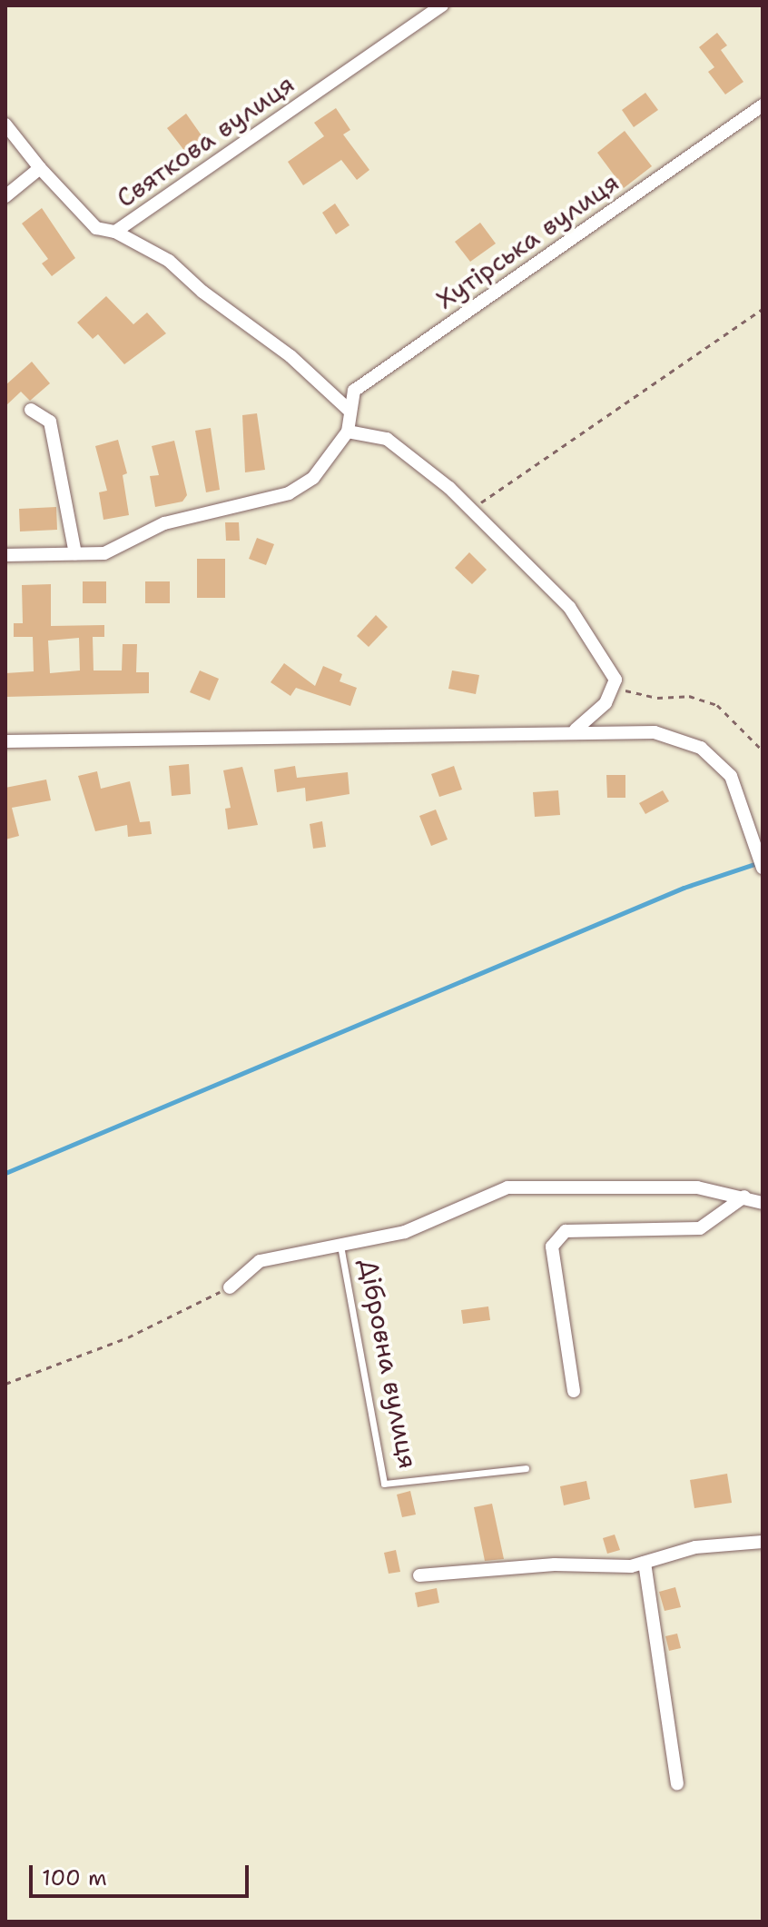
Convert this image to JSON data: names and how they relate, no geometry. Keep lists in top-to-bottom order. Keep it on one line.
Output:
{"streets":{"street":["Святкова вулиця","Хутірська вулиця","Дібровна вулиця"]},"scale_bar":"100 m"}
